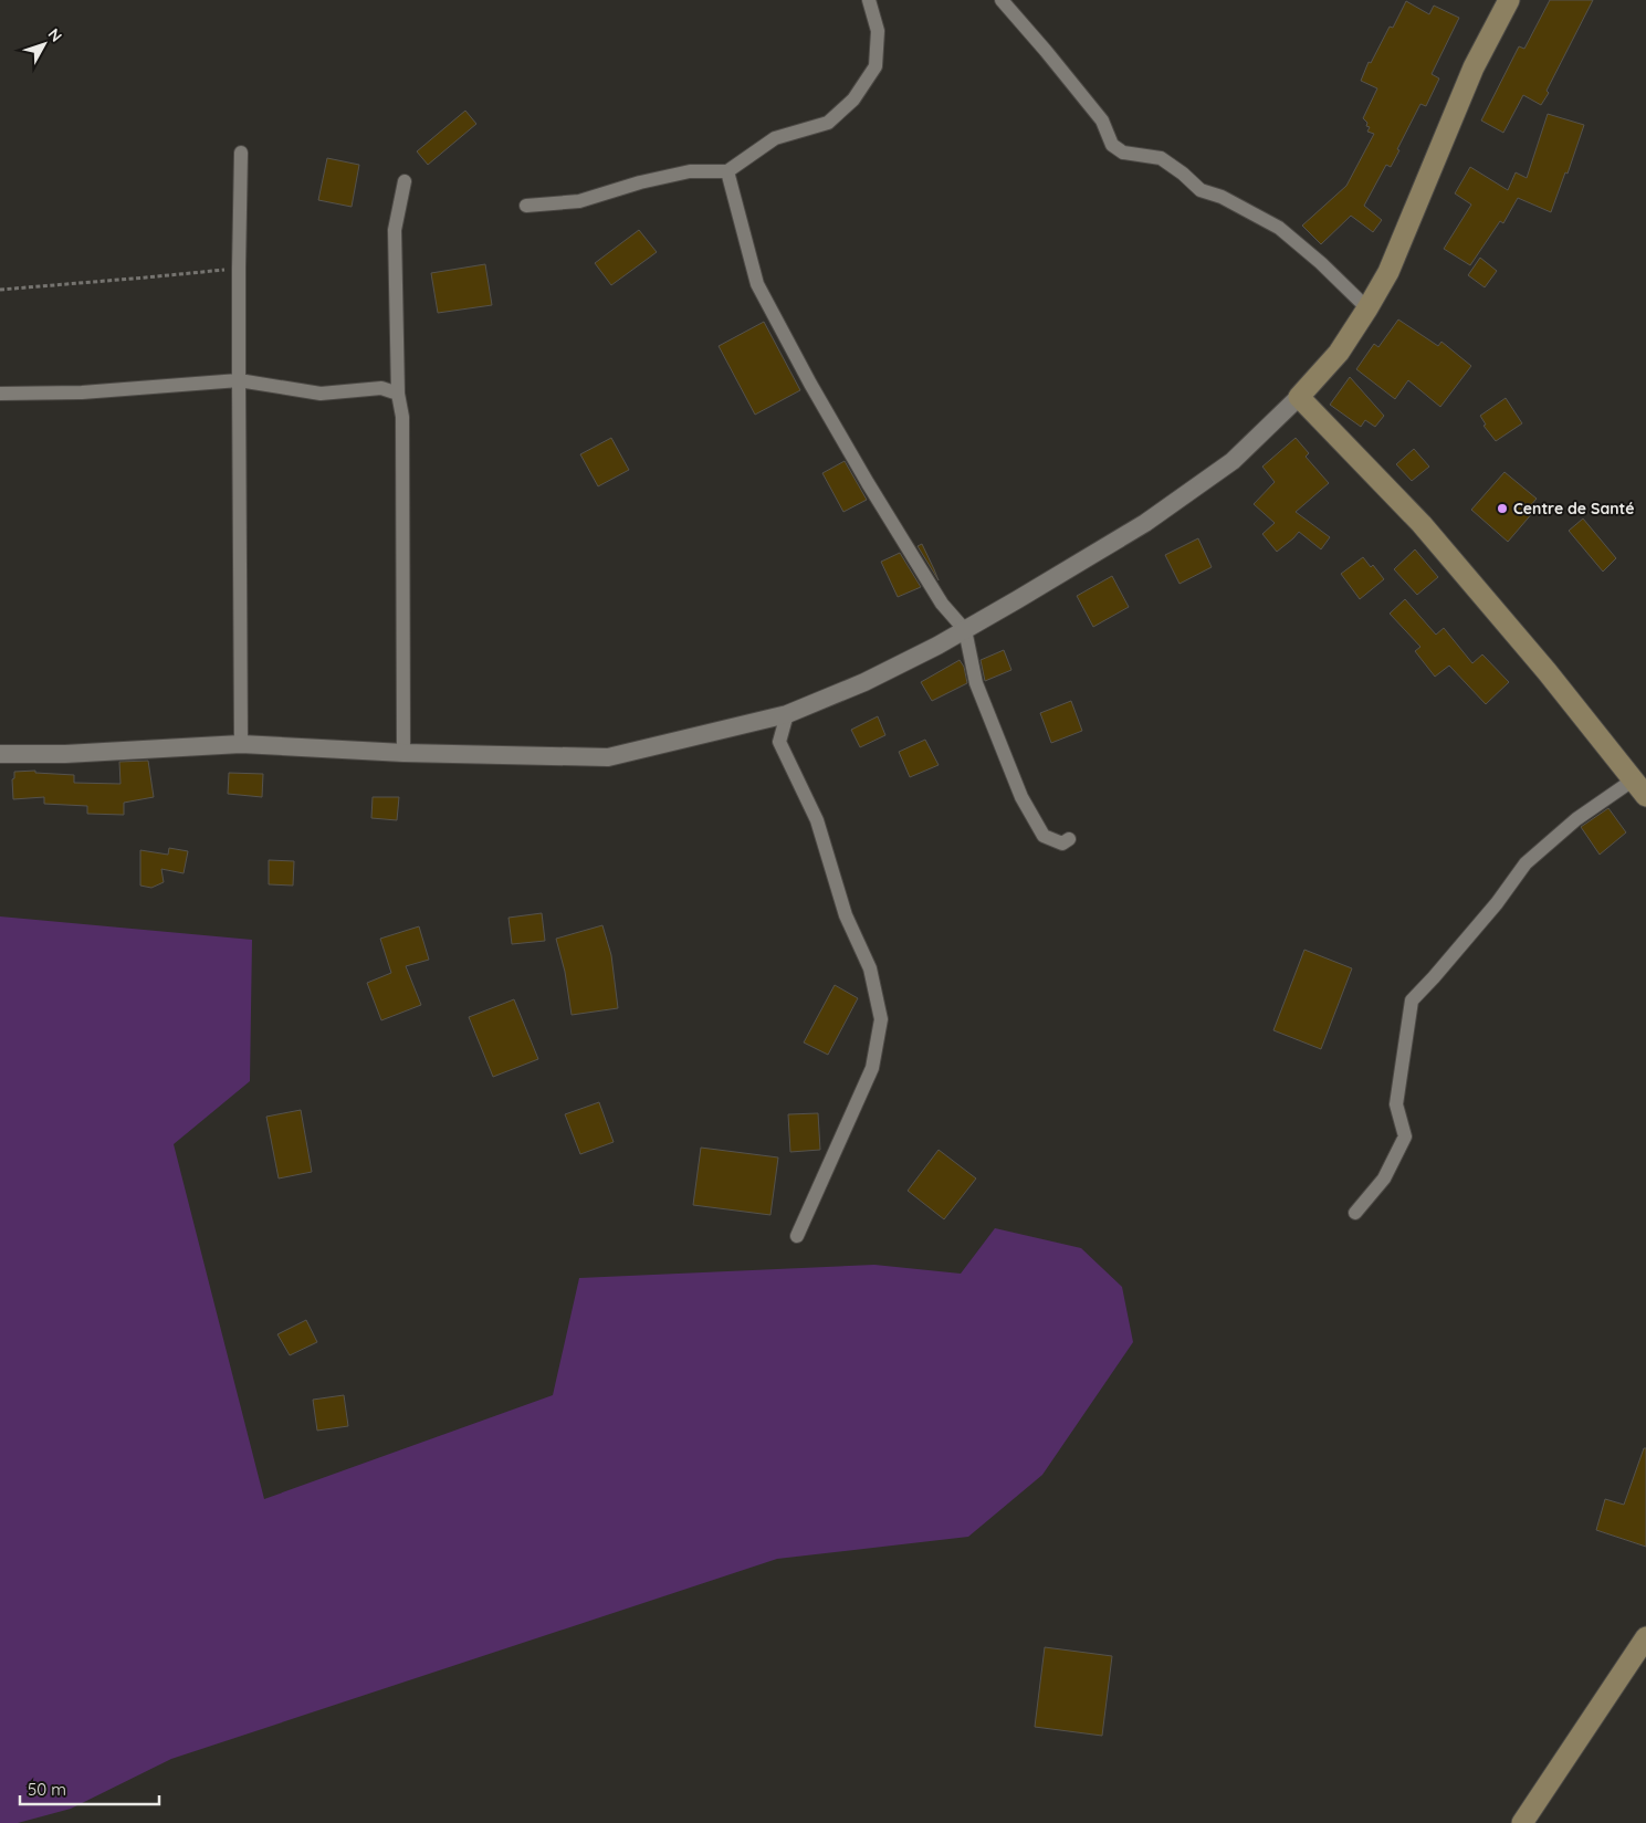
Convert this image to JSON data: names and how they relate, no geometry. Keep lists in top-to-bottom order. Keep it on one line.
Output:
{"places":["Centre de Santé"],"scale_bar":"50 m","north":"top right"}
